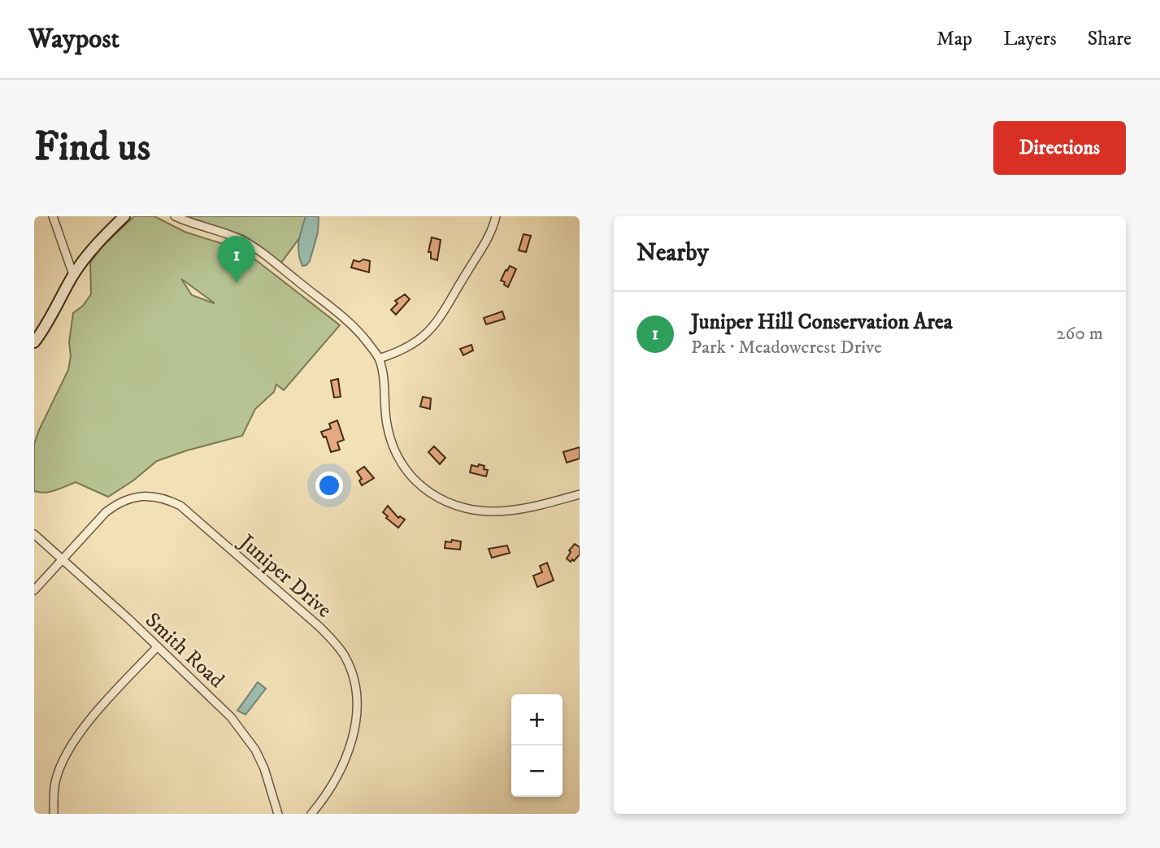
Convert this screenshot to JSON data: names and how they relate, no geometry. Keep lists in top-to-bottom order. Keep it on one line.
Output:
{"streets":{"street":["Juniper Drive","Smith Road"]},"crossings":[["Juniper Drive","Smith Road"]],"page":{"header":"Waypost","nav":["Map","Layers","Share"],"buttons":"Directions","title":"Find us","heading":"Nearby","pins":"1","list":[{"mark":"1","name":"Juniper Hill Conservation Area","note":"Park · Meadowcrest Drive","value":"260 m"}],"map_buttons":["+","−"]}}
